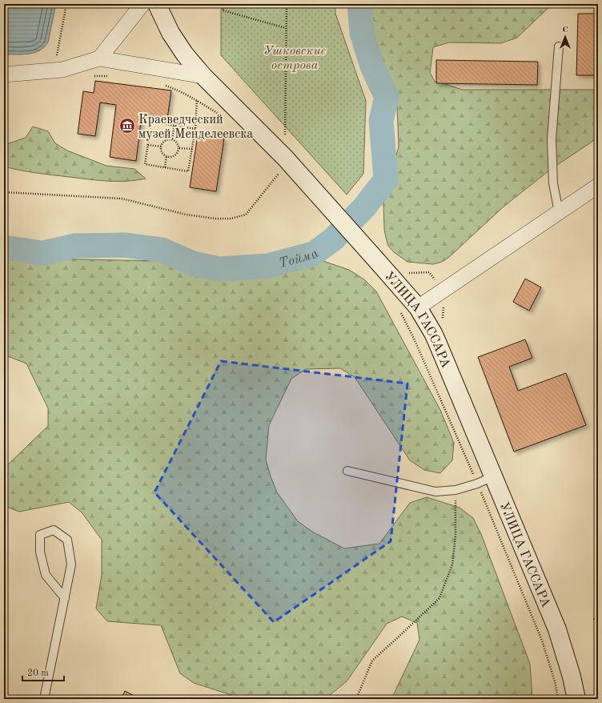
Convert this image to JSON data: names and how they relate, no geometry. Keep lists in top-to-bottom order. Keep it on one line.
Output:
{"streets":{"main road":["УЛИЦА ГАССАРА"]},"water":["Тойма"],"parks":["Ушковские острова"],"places":{"museum":["Краеведческий музей Менделеевска"]},"scale_bar":"20 m","north":"top"}
